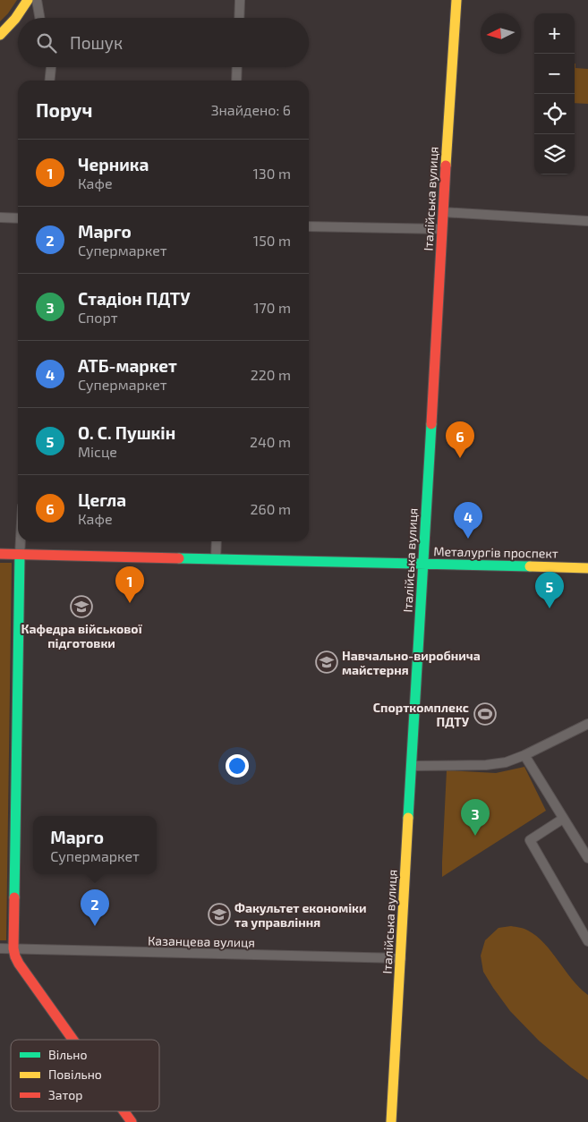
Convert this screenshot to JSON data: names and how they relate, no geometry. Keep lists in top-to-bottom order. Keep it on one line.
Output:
{"streets":{"street":["Італійська вулиця","Металургів проспект","Казанцева вулиця"]},"crossings":[["Італійська вулиця","Металургів проспект"],["Італійська вулиця","Казанцева вулиця"]],"places":{"school or university":["Кафедра військової підготовки","Навчально-виробнича майстерня","Факультет економіки та управління"],"sports":["Спорткомплекс ПДТУ"]},"legend":["Вільно","Повільно","Затор"],"north":"left","page":{"map_buttons":["+","−"],"search":"Пошук","heading":["Поруч","Знайдено: 6"],"list":[{"mark":"1","name":"Черника","note":"Кафе","value":"130 m"},{"mark":"2","name":"Марго","note":"Супермаркет","value":"150 m"},{"mark":"3","name":"Стадіон ПДТУ","note":"Спорт","value":"170 m"},{"mark":"4","name":"АТБ-маркет","note":"Супермаркет","value":"220 m"},{"mark":"5","name":"О. С. Пушкін","note":"Місце","value":"240 m"},{"mark":"6","name":"Цегла","note":"Кафе","value":"260 m"}],"pins":["6","4","1","5","3","2"],"popup":["Марго","Супермаркет"]}}
